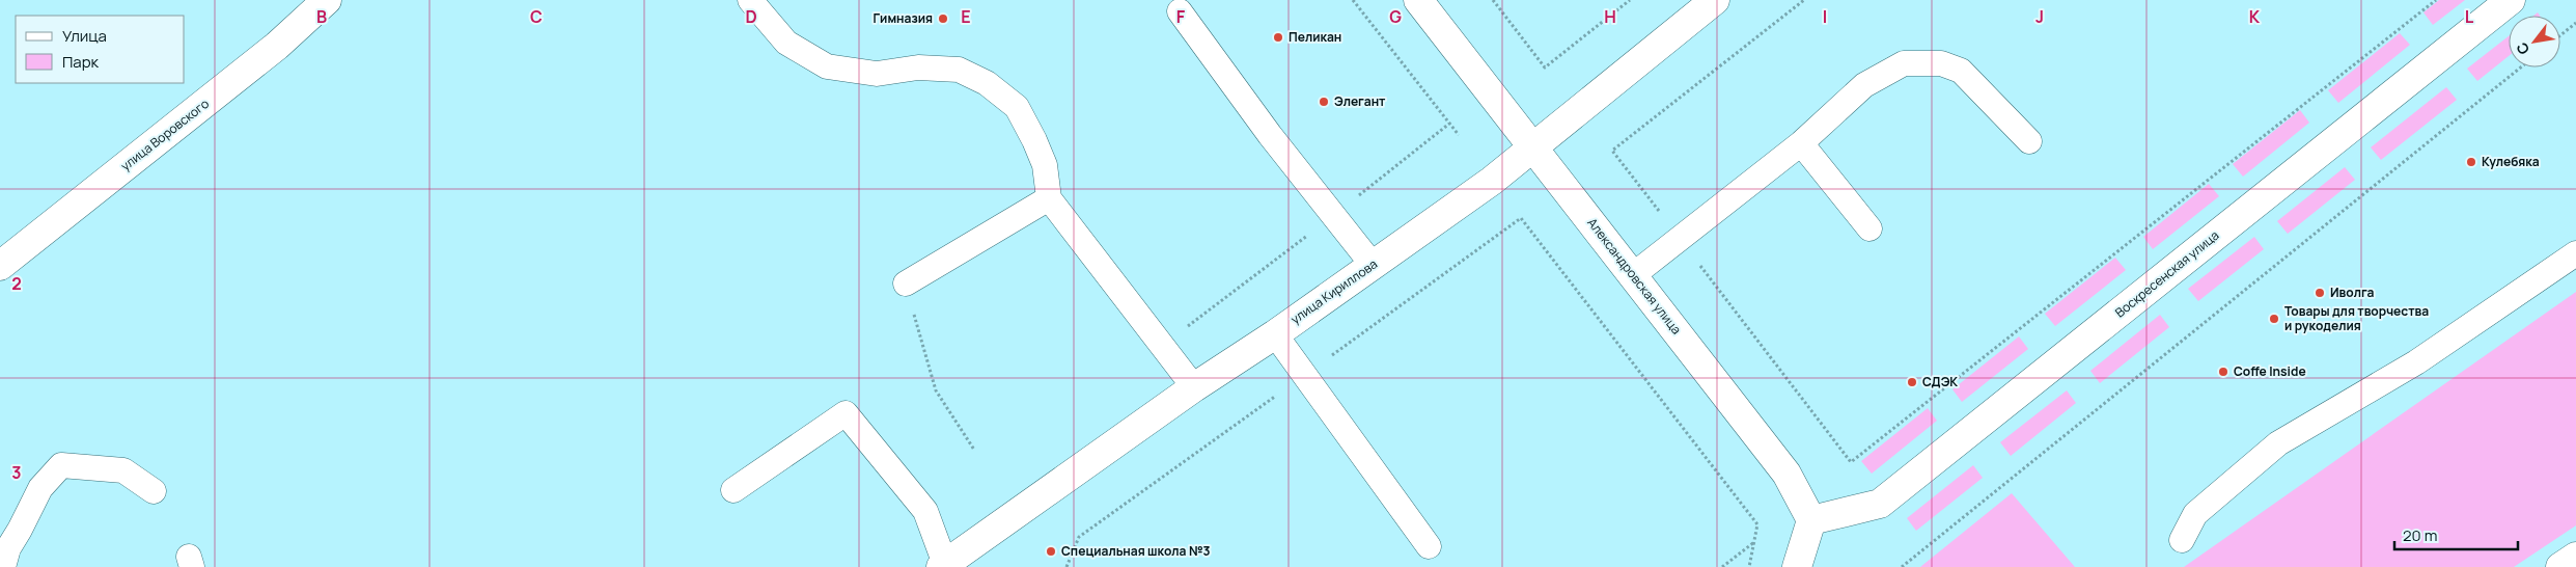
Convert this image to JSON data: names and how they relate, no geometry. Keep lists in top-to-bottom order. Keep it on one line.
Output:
{"streets":{"street":["улица Воровского","Воскресенская улица","Александровская улица","улица Кириллова"]},"crossings":[["Воскресенская улица","Александровская улица"],["Александровская улица","улица Кириллова"]],"places":["Гимназия","Пеликан","Элегант","Кулебяка","Иволга","Товары для творчества и рукоделия","Coffe Inside","СДЭК","Специальная школа №3"],"legend":["Улица","Парк"],"scale_bar":"20 m","north":"bottom left","grid":{"columns":["B","C","D","E","F","G","H","I","J","K","L"],"rows":["2","3"]}}
